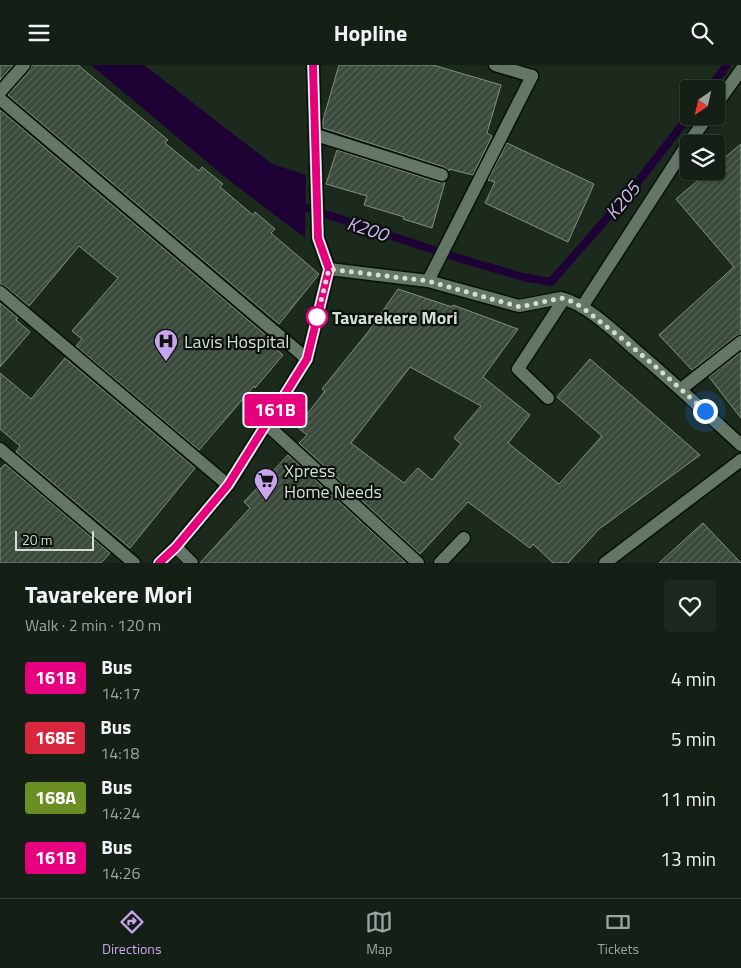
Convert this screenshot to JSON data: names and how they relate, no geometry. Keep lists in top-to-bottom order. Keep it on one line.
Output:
{"water":["K205","K200"],"places":{"other":["Tavarekere Mori"],"hospital":["Lavis Hospital"],"supermarket":["Xpress Home Needs"]},"lines":["bus line 161B"],"scale_bar":"20 m","north":"bottom left","page":{"header":"Hopline","on_map":"161B","scale":"20 m","heading":["Tavarekere Mori","Walk · 2 min · 120 m"],"list":[{"mark":"161B","name":"Bus","note":"14:17","value":"4 min"},{"mark":"168E","name":"Bus","note":"14:18","value":"5 min"},{"mark":"168A","name":"Bus","note":"14:24","value":"11 min"},{"mark":"161B","name":"Bus","note":"14:26","value":"13 min"}],"tabs":["Directions","Map","Tickets"]}}
